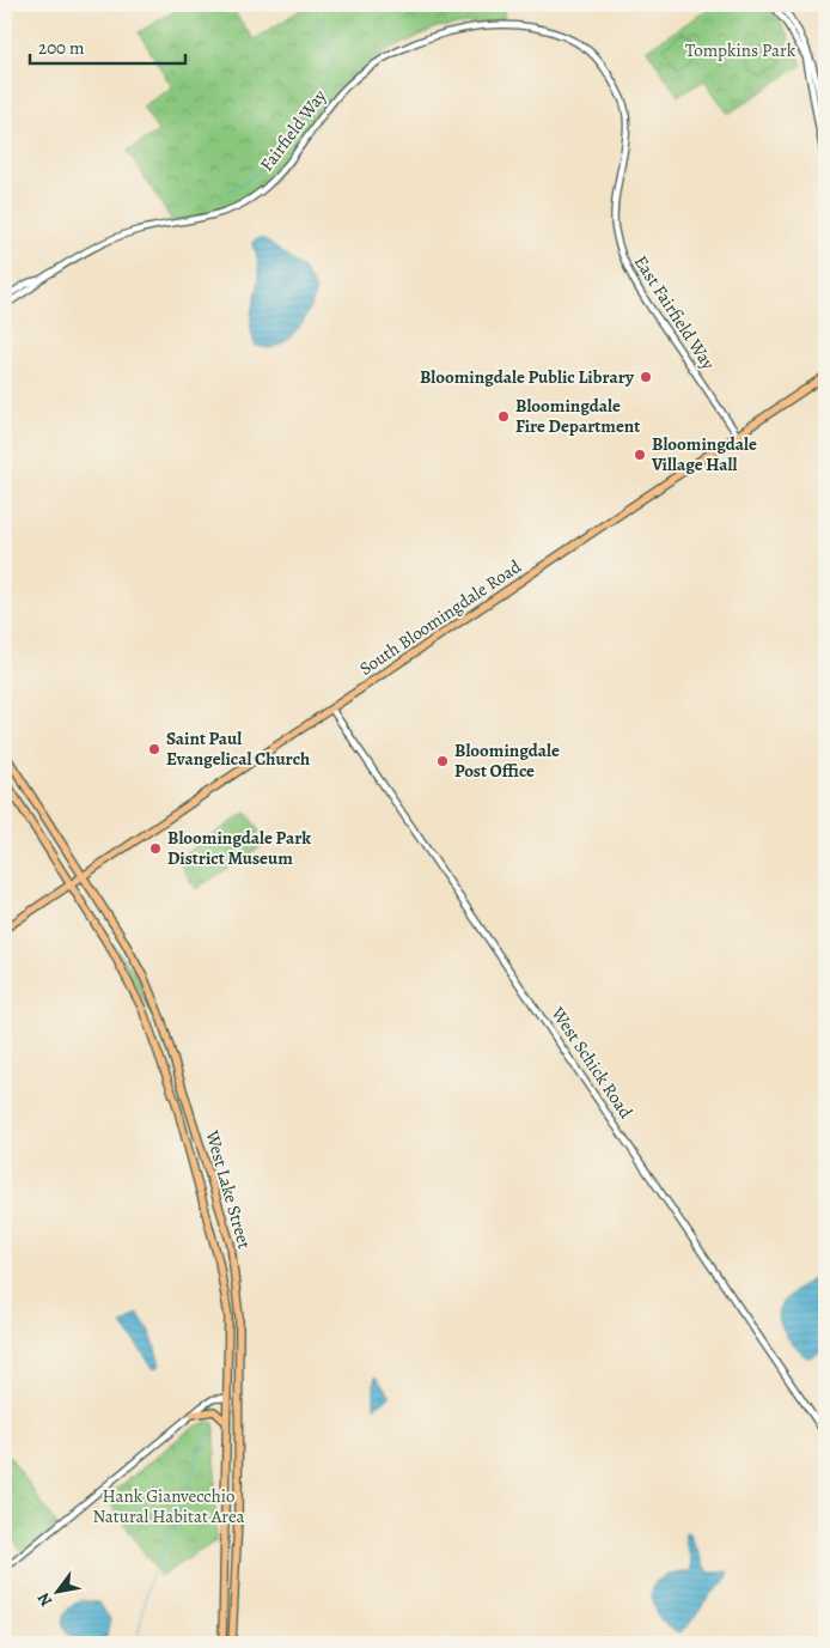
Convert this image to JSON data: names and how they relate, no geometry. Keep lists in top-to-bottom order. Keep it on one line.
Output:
{"streets":{"main road":["South Bloomingdale Road","West Lake Street"],"street":["Fairfield Way","East Fairfield Way","West Schick Road"]},"crossings":[["Fairfield Way","East Fairfield Way"],["East Fairfield Way","South Bloomingdale Road"],["South Bloomingdale Road","West Schick Road"],["South Bloomingdale Road","West Lake Street"]],"parks":["Tompkins Park","Hank Gianvecchio Natural Habitat Area"],"places":["Bloomingdale Public Library","Bloomingdale Fire Department","Bloomingdale Village Hall","Saint Paul Evangelical Church","Bloomingdale Post Office","Bloomingdale Park District Museum"],"scale_bar":"200 m","north":"bottom left"}
